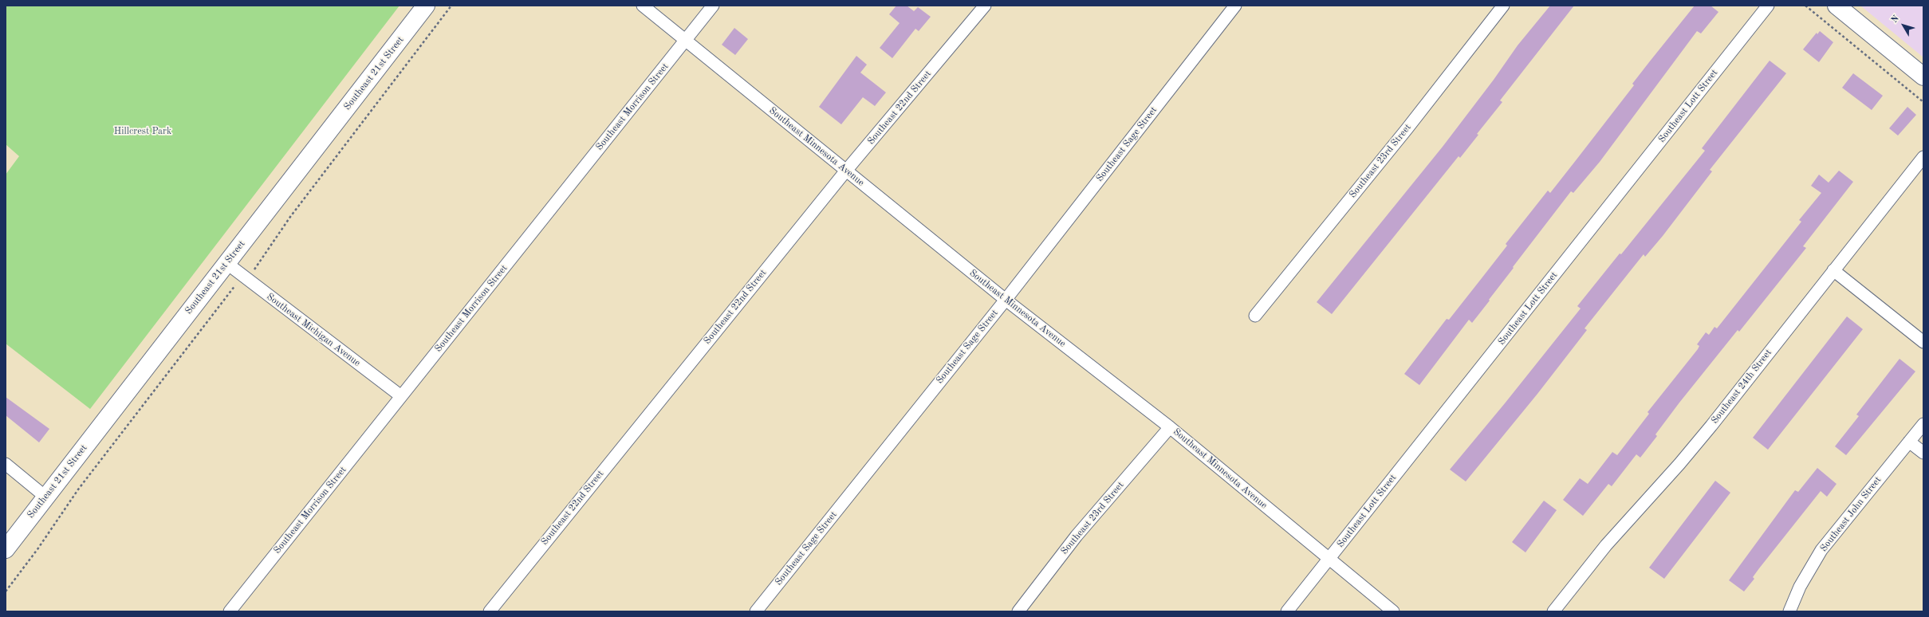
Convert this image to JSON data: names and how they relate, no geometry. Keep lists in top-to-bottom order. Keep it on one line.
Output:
{"streets":{"main road":["Southeast 21st Street"],"street":["Southeast Lott Street","Southeast Morrison Street","Southeast 22nd Street","Southeast Sage Street","Southeast Minnesota Avenue","Southeast 23rd Street","Southeast Michigan Avenue","Southeast 24th Street","Southeast John Street"]},"crossings":[["Southeast 21st Street","Southeast Michigan Avenue"],["Southeast Lott Street","Southeast Minnesota Avenue"],["Southeast Morrison Street","Southeast Minnesota Avenue"],["Southeast Morrison Street","Southeast Michigan Avenue"],["Southeast 22nd Street","Southeast Minnesota Avenue"],["Southeast Sage Street","Southeast Minnesota Avenue"],["Southeast Minnesota Avenue","Southeast 23rd Street"]],"parks":["Hillcrest Park"],"north":"top left"}
